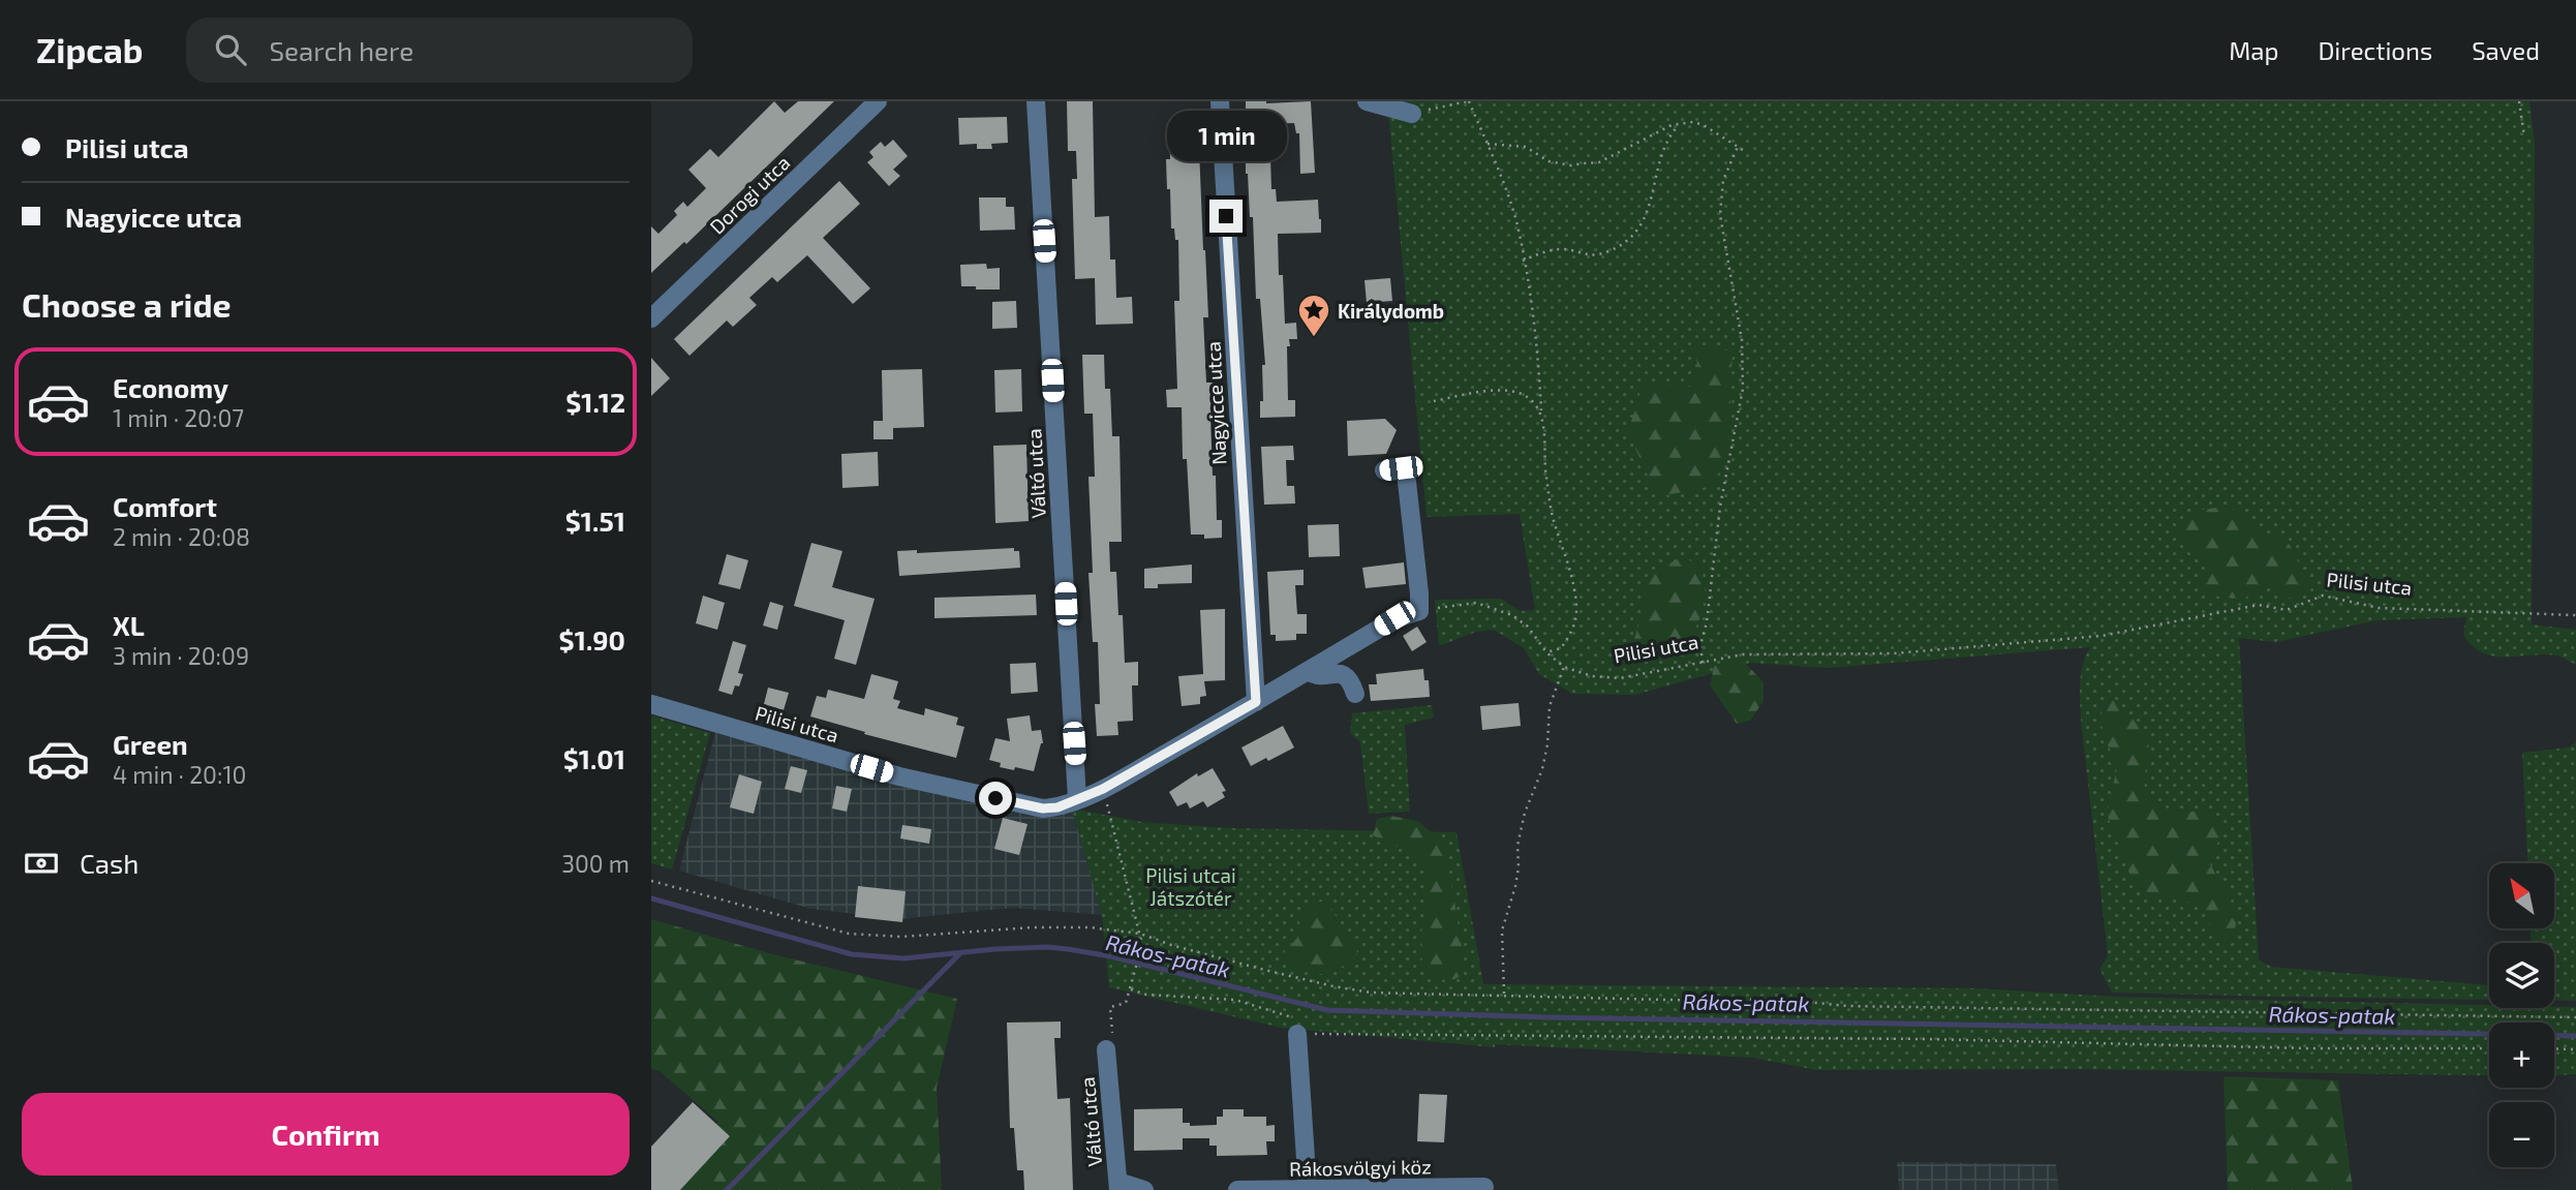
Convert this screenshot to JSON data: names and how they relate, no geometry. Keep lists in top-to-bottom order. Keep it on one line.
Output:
{"streets":{"street":["Dorogi utca","Nagyicce utca","Váltó utca","Pilisi utca","Rákosvölgyi köz"]},"crossings":[["Nagyicce utca","Pilisi utca"],["Váltó utca","Pilisi utca"]],"water":["Rákos-patak"],"parks":["Pilisi utcai Játszótér"],"places":{"place":["Királydomb"]},"north":"top left","page":{"header":"Zipcab","search":"Search here","nav":["Map","Directions","Saved"],"banner":["Pilisi utca","Nagyicce utca"],"bubble":"1 min","heading":"Choose a ride","list":[{"name":"Economy","note":"1 min · 20:07","value":"$1.12"},{"name":"Comfort","note":"2 min · 20:08","value":"$1.51"},{"name":"XL","note":"3 min · 20:09","value":"$1.90"},{"name":"Green","note":"4 min · 20:10","value":"$1.01"}],"pay":["Cash","300 m"],"map_buttons":["+","−"],"buttons":"Confirm"}}
